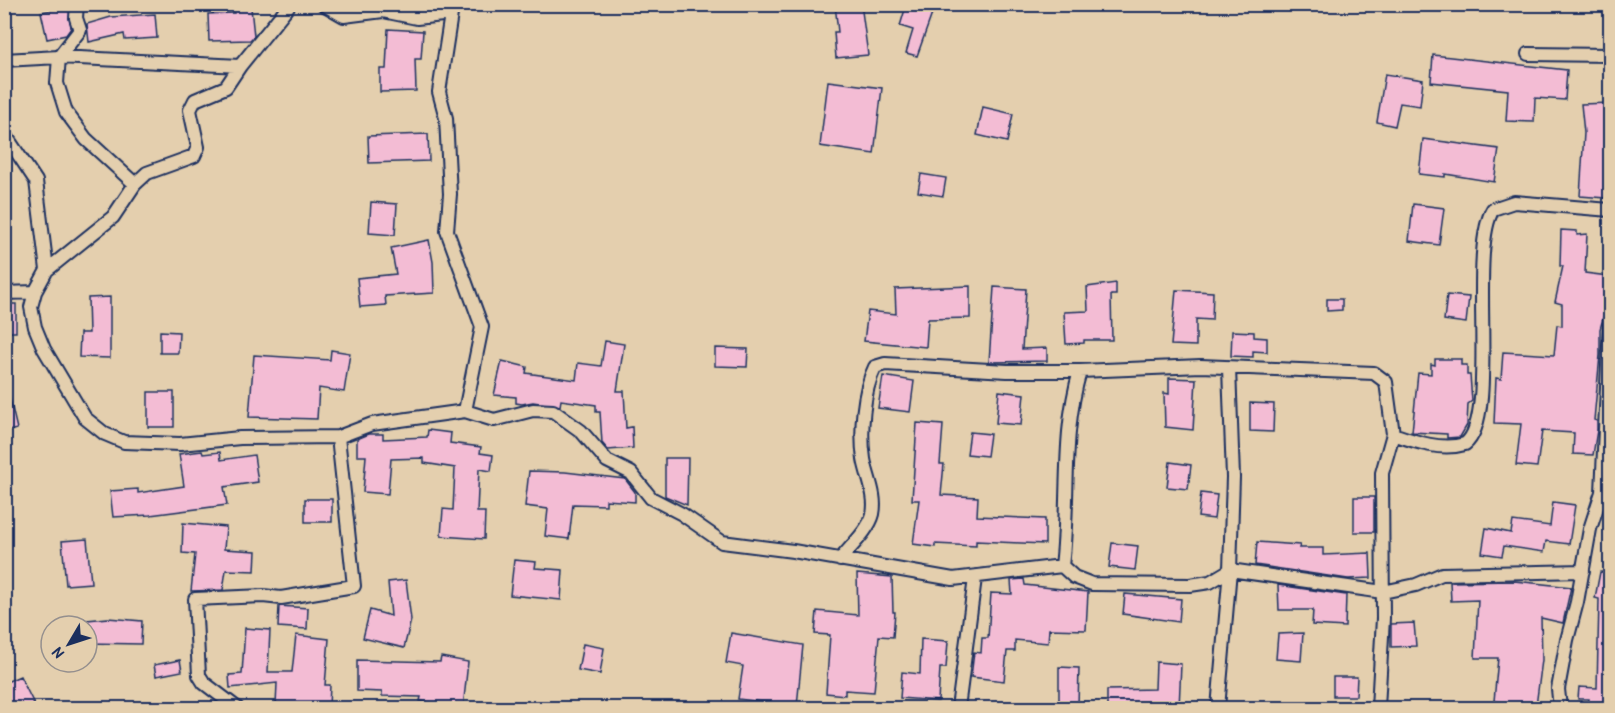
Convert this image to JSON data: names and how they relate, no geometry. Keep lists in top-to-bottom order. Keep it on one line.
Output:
{"north":"bottom left"}
